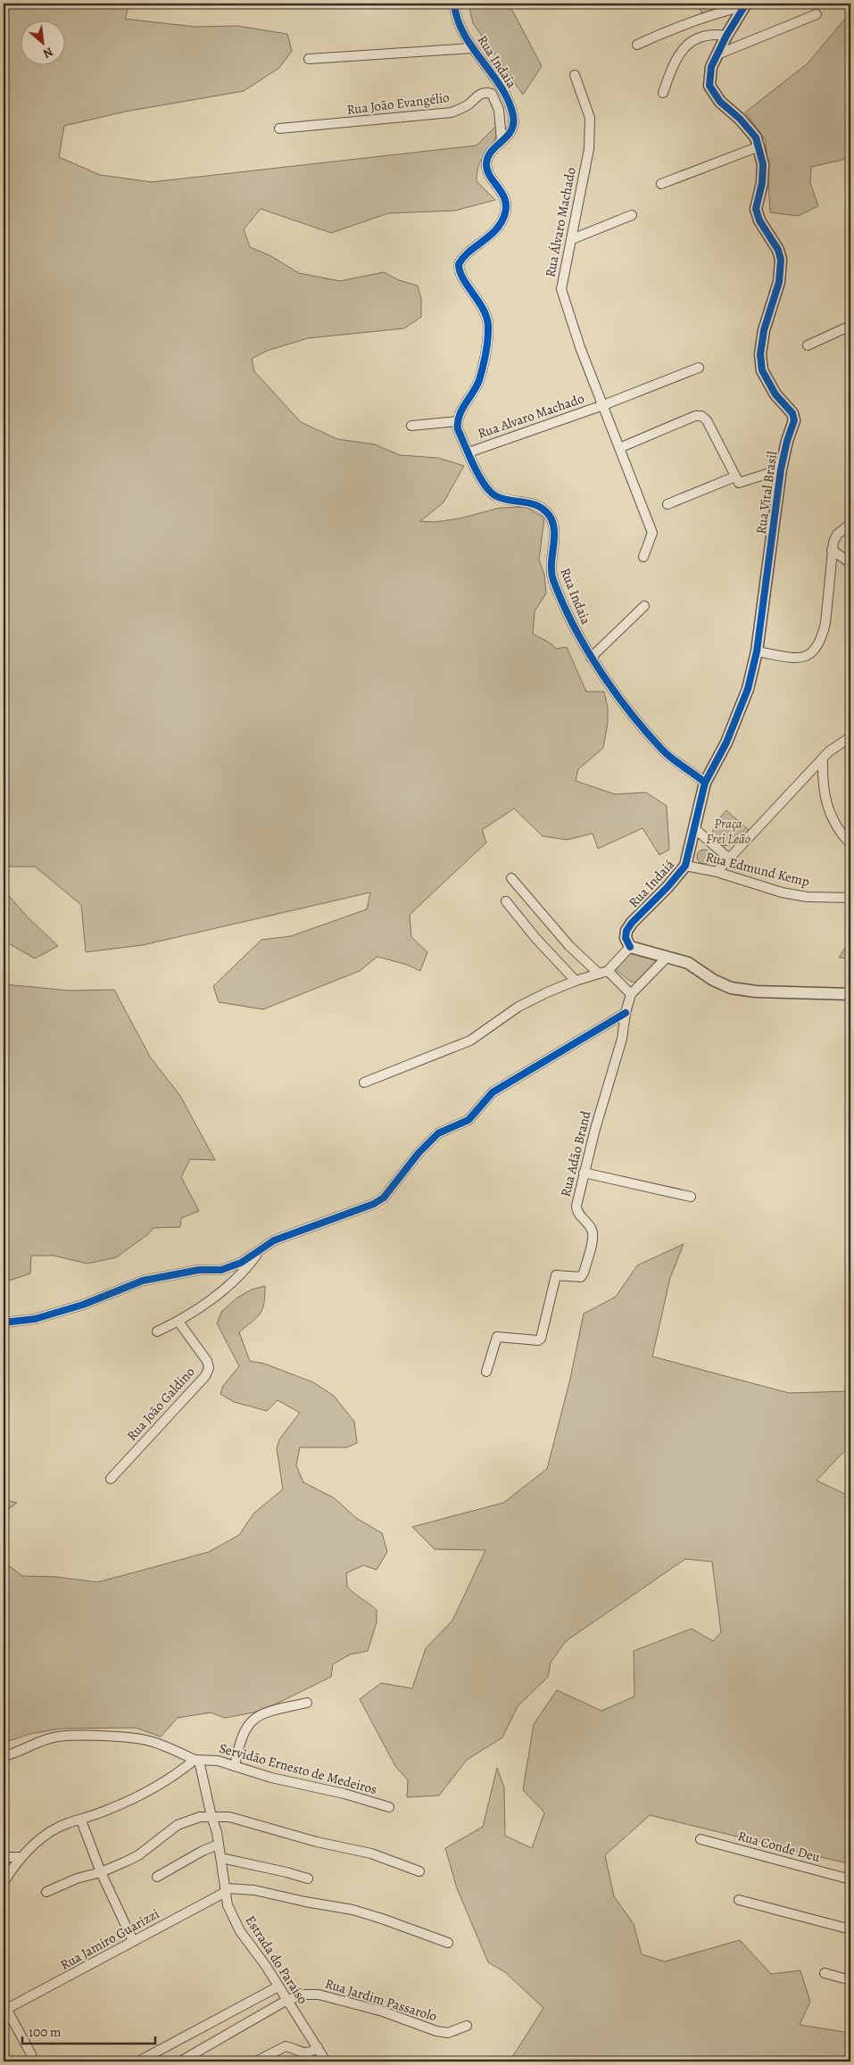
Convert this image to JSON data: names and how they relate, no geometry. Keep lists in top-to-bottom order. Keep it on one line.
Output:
{"streets":{"street":["Rua Indaia","Rua João Evangélio","Rua Álvaro Machado","Rua Alvaro Machado","Rua Vital Brasil","Rua Edmund Kemp","Rua Indaiá","Rua Adão Brand","Rua João Galdino","Servidão Ernesto de Medeiros","Rua Conde Deu","Rua Jamiro Guarizzi","Estrada do Paraíso","Rua Jardim Passarolo"]},"crossings":[["Rua Indaia","Rua João Evangélio"],["Rua Indaia","Rua Alvaro Machado"],["Rua Indaia","Rua Vital Brasil"],["Rua Indaia","Rua Indaiá"],["Rua Álvaro Machado","Rua Alvaro Machado"],["Rua Vital Brasil","Rua Indaiá"],["Rua Edmund Kemp","Rua Indaiá"],["Servidão Ernesto de Medeiros","Estrada do Paraíso"],["Rua Jamiro Guarizzi","Estrada do Paraíso"],["Estrada do Paraíso","Rua Jardim Passarolo"]],"parks":["Praça Frei Leão"],"scale_bar":"100 m","north":"bottom right"}
